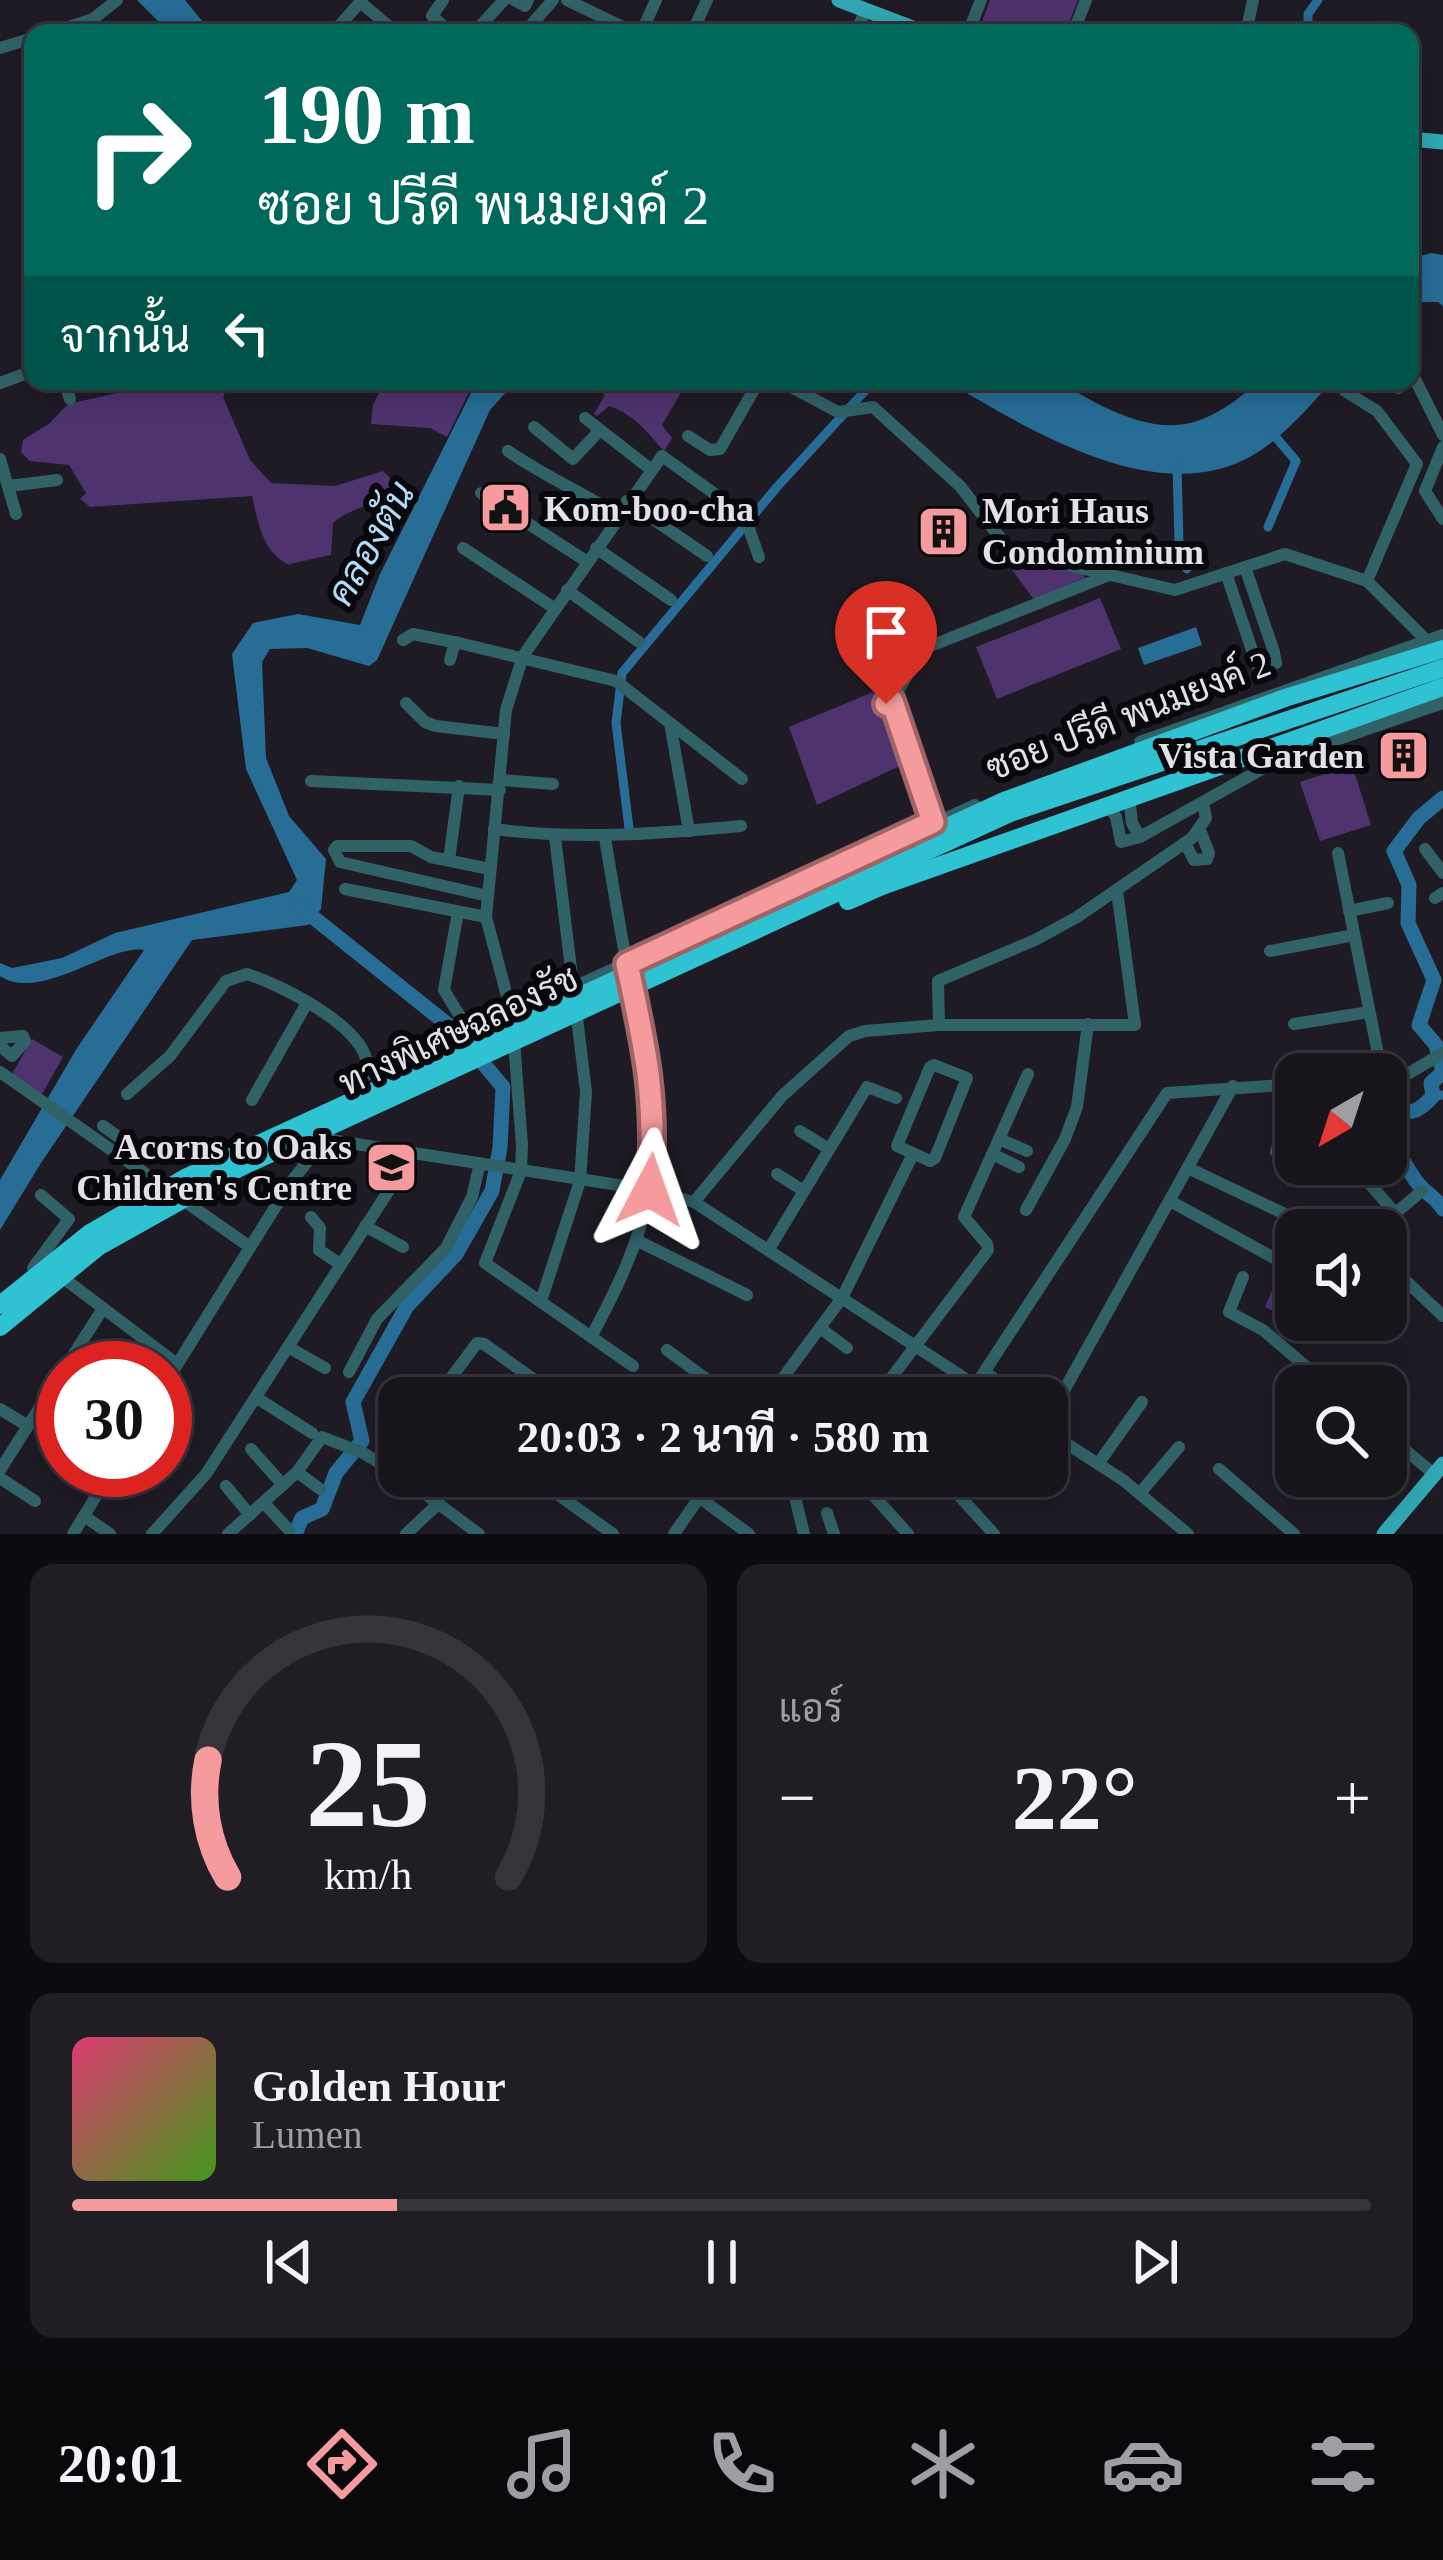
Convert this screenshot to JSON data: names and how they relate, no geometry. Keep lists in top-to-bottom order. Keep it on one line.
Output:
{"streets":{"highway":["ทางพิเศษฉลองรัช"],"street":["ซอย ปรีดี พนมยงค์ 2"]},"crossings":[["ซอย ปรีดี พนมยงค์ 2","ทางพิเศษฉลองรัช"]],"water":["คลองตัน"],"places":{"public building":["Kom-boo-cha"],"building":["Mori Haus Condominium","Vista Garden"],"school or university":["Acorns to Oaks Children's Centre"]},"north":"bottom left","page":{"turn":["190 m","ซอย ปรีดี พนมยงค์ 2"],"then":"จากนั้น","limit":"30","trip":"20:03 · 2 นาที · 580 m","tile":"แอร์","heat":["−","22°","+"],"song":["Golden Hour","Lumen"],"tabs":"20:01","gauge":["25","km/h"]}}
